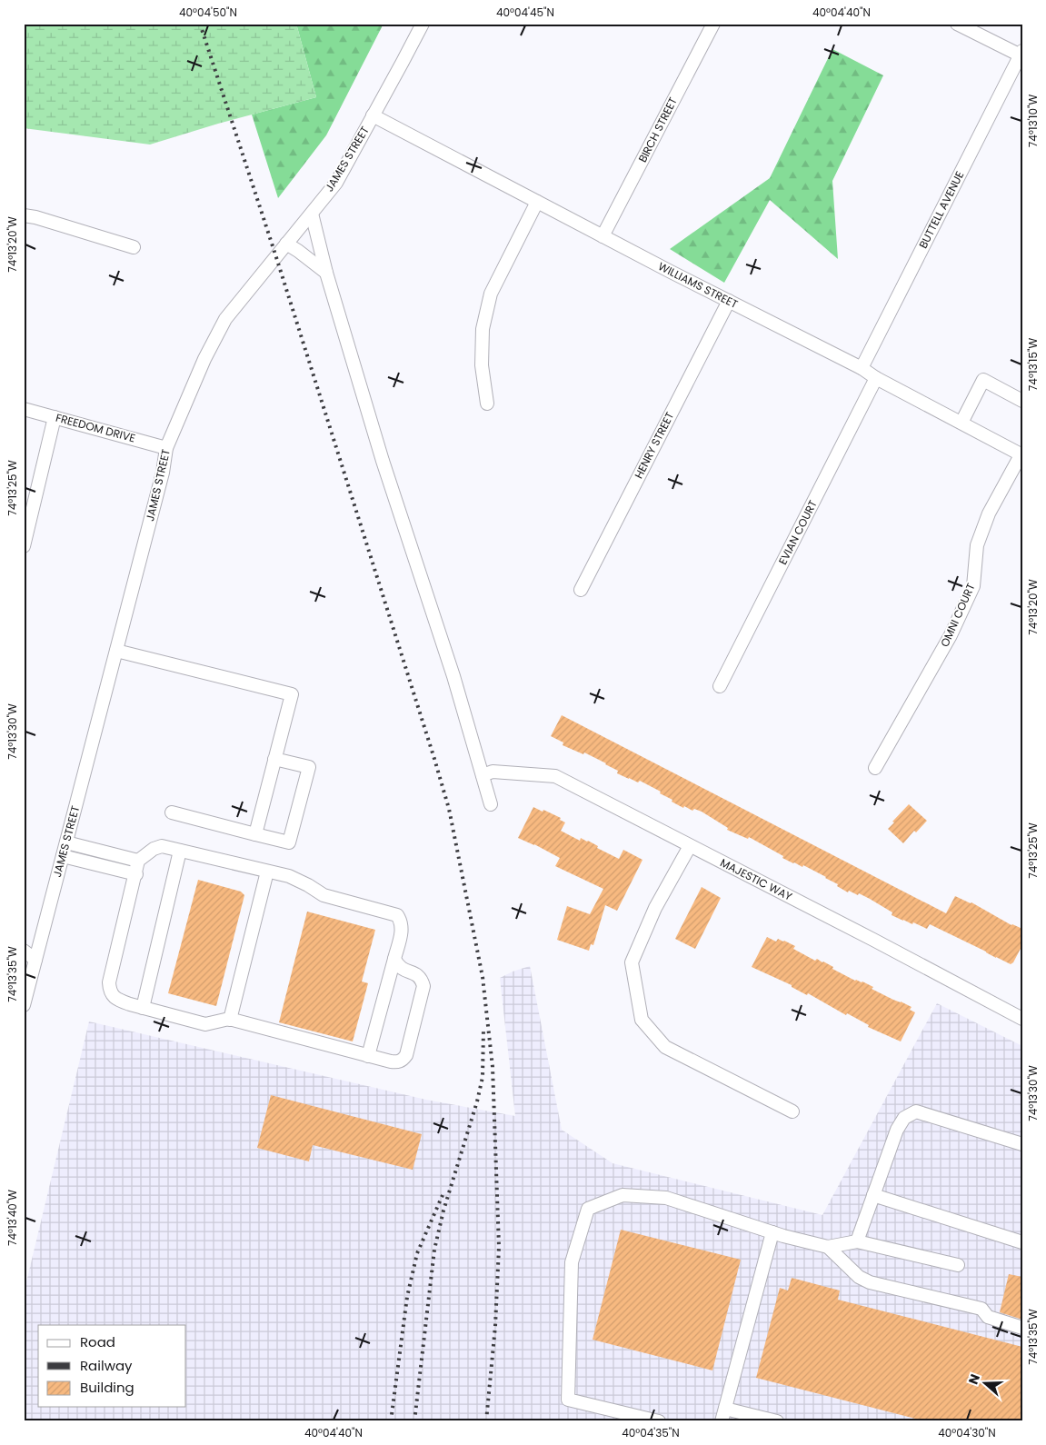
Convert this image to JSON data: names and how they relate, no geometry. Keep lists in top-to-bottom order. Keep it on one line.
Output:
{"streets":{"street":["BIRCH STREET","JAMES STREET","BUTTELL AVENUE","WILLIAMS STREET","FREEDOM DRIVE","HENRY STREET","EVIAN COURT","OMNI COURT","MAJESTIC WAY"]},"crossings":[["BIRCH STREET","WILLIAMS STREET"],["JAMES STREET","WILLIAMS STREET"],["JAMES STREET","FREEDOM DRIVE"],["BUTTELL AVENUE","WILLIAMS STREET"],["WILLIAMS STREET","HENRY STREET"],["WILLIAMS STREET","EVIAN COURT"],["WILLIAMS STREET","OMNI COURT"]],"legend":["Road","Railway","Building"],"north":"left","coordinates":["40°04'50\"N","40°04'45\"N","40°04'40\"N","74°13'10\"W","74°13'20\"W","74°13'15\"W","74°13'25\"W","74°13'30\"W","74°13'35\"W","74°13'40\"W","40°04'35\"N","40°04'30\"N"]}
